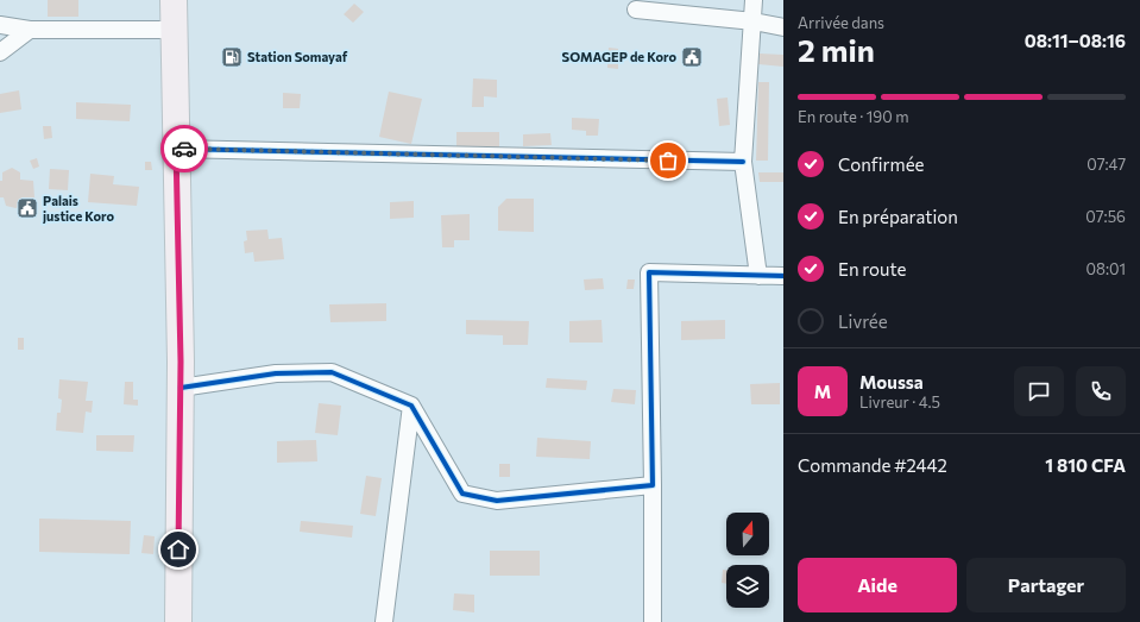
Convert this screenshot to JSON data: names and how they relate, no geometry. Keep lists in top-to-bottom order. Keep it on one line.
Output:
{"places":{"fuel station":["Station Somayaf"],"public building":["SOMAGEP de Koro","Palais justice Koro"]},"north":"top","page":{"heading":["2 min","Arrivée dans","08:11–08:16"],"panel":["Moussa","Livreur · 4.5","Commande #2442","1 810 CFA"],"bar":"En route · 190 m","list":[["Confirmée","07:47"],["En préparation","07:56"],["En route","08:01"],"Livrée"],"round":"M","buttons":["Aide","Partager"]}}
